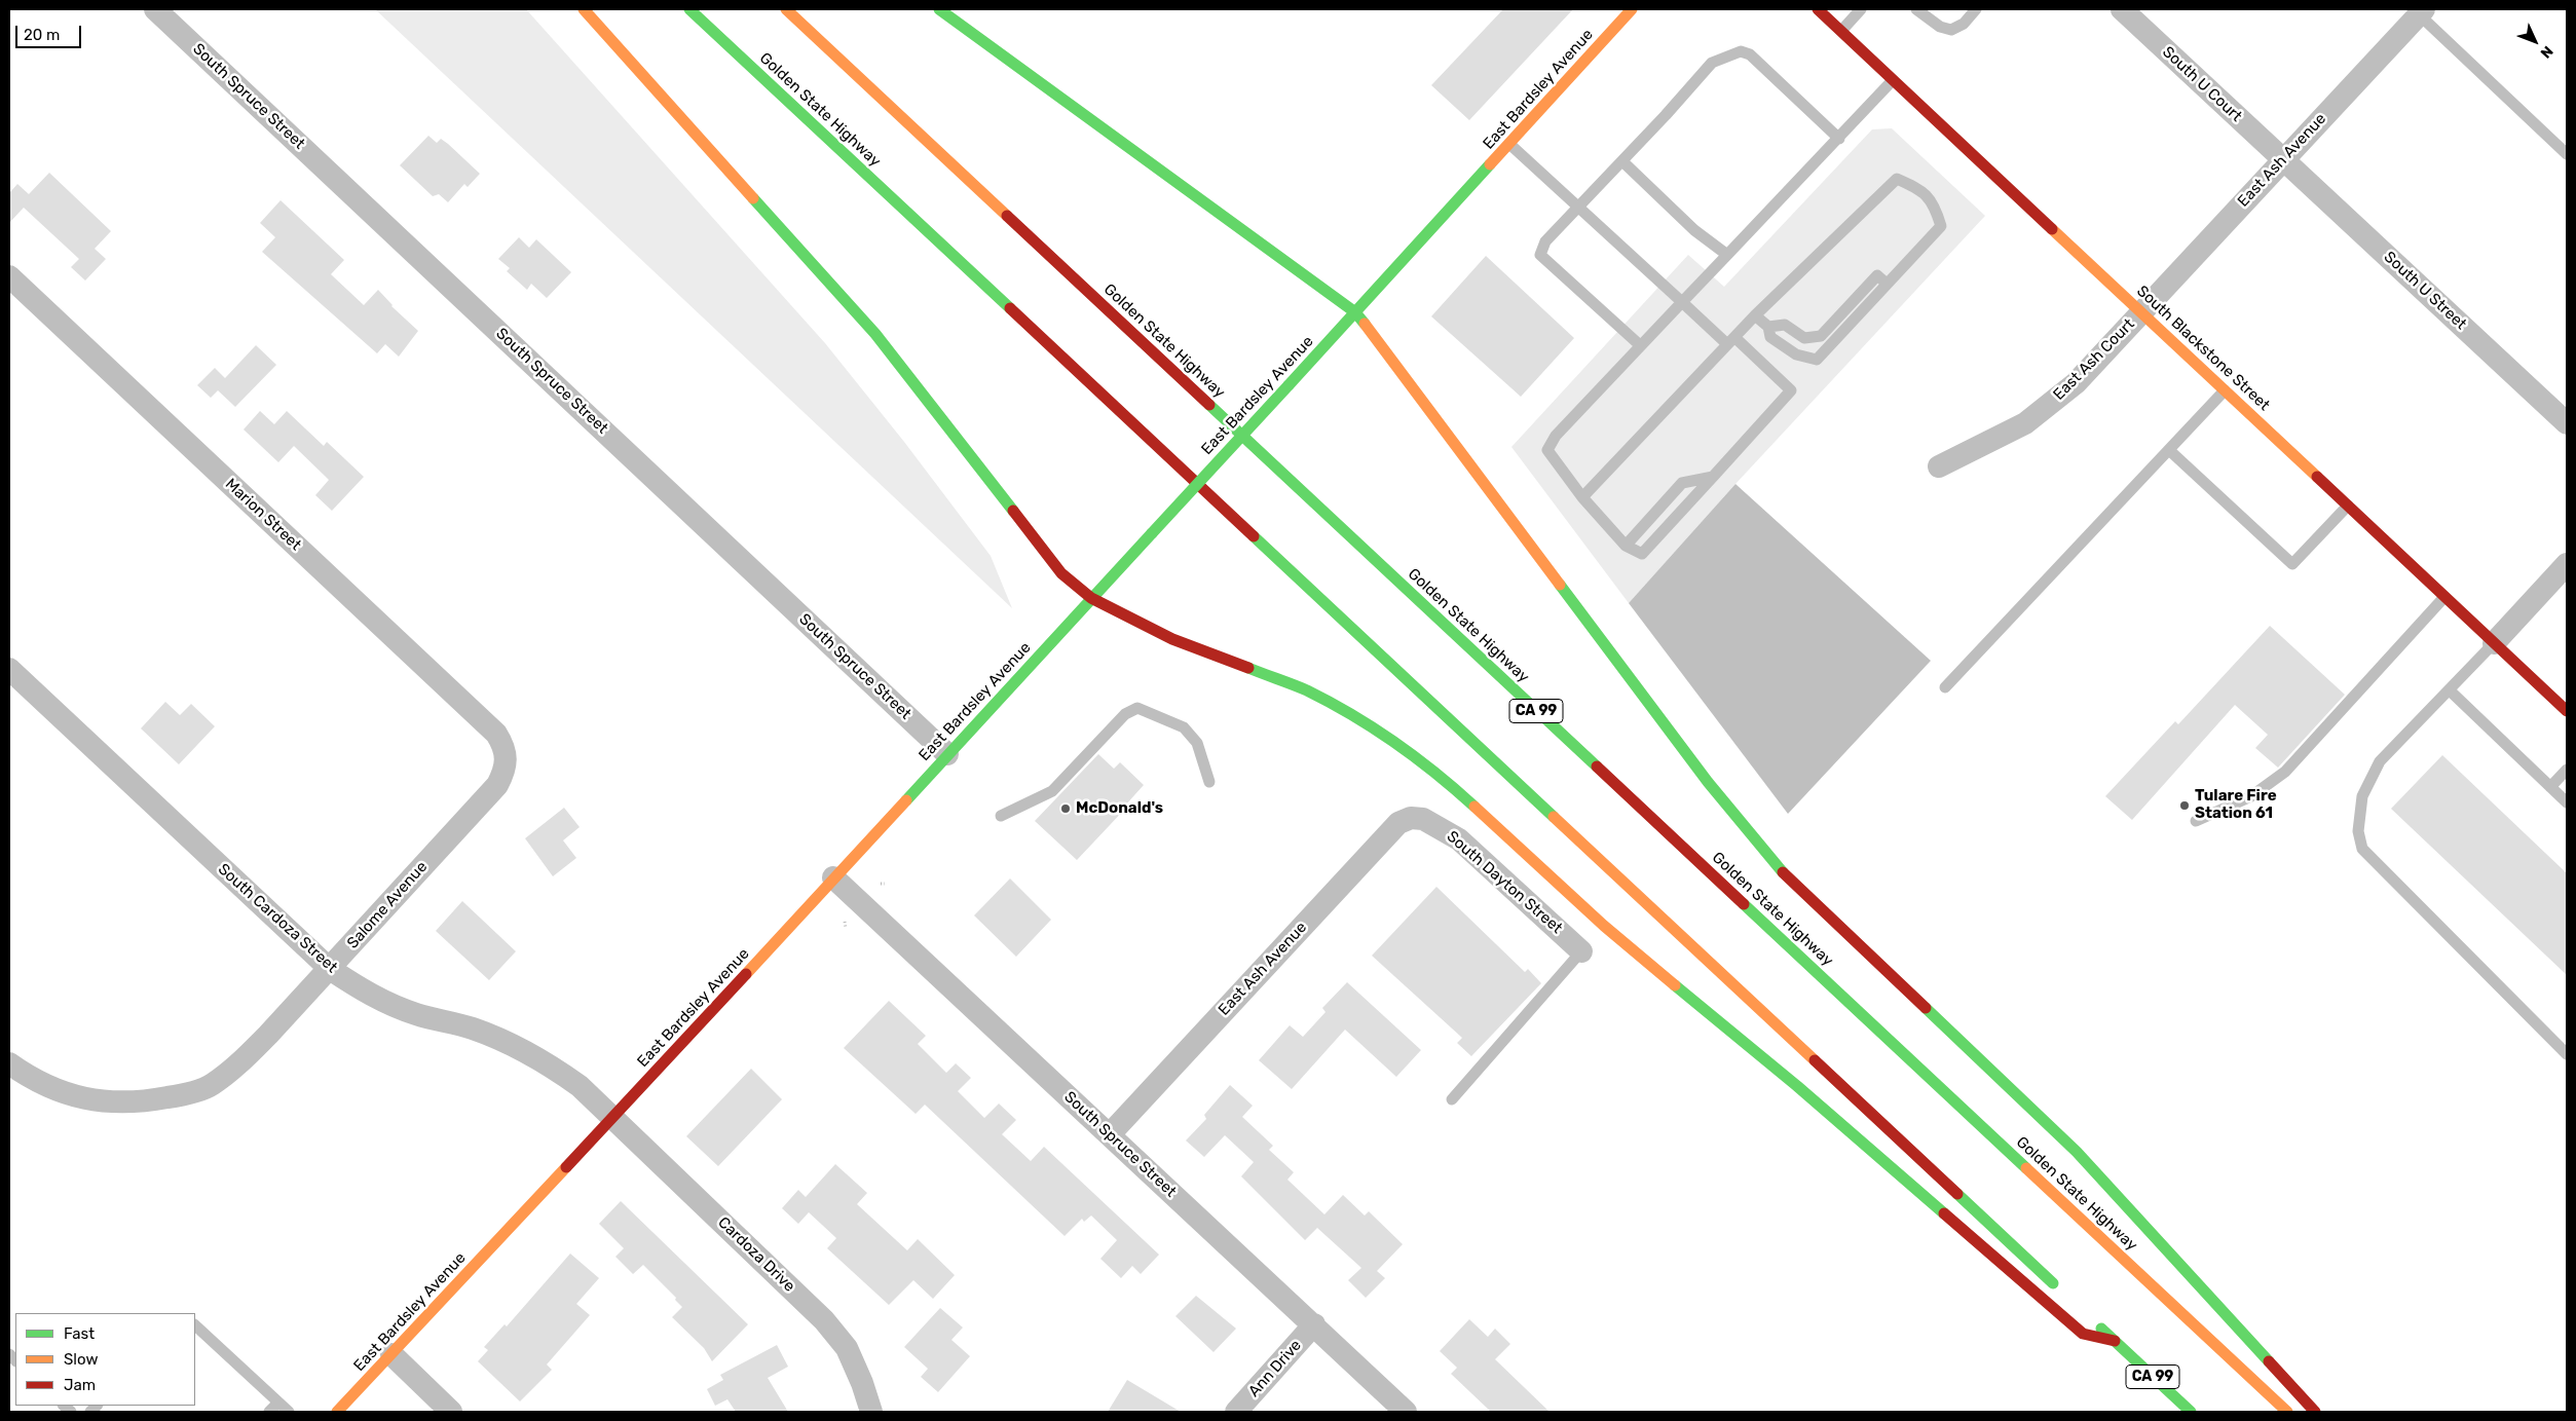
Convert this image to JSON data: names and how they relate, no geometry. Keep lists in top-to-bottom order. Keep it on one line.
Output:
{"streets":{"main road":["East Bardsley Avenue","Golden State Highway","South Blackstone Street","CA 99"],"street":["South U Court","South Spruce Street","East Ash Avenue","South U Street","East Ash Court","Marion Street","South Dayton Street","Salome Avenue","South Cardoza Street","Cardoza Drive","Ann Drive"]},"crossings":[["South U Court","East Ash Avenue"],["South U Court","South U Street"],["East Bardsley Avenue","South Spruce Street"],["East Bardsley Avenue","South Cardoza Street"],["East Bardsley Avenue","Cardoza Drive"],["South Spruce Street","East Ash Avenue"],["South Spruce Street","Ann Drive"],["East Ash Avenue","South U Street"],["East Ash Avenue","South Blackstone Street"],["East Ash Avenue","East Ash Court"],["East Ash Avenue","South Dayton Street"],["South Blackstone Street","East Ash Court"],["Marion Street","Salome Avenue"],["Salome Avenue","South Cardoza Street"],["South Cardoza Street","Cardoza Drive"]],"places":["Tulare Fire Station 61","McDonald's"],"legend":["Fast","Slow","Jam"],"scale_bar":"20 m","north":"bottom right"}
